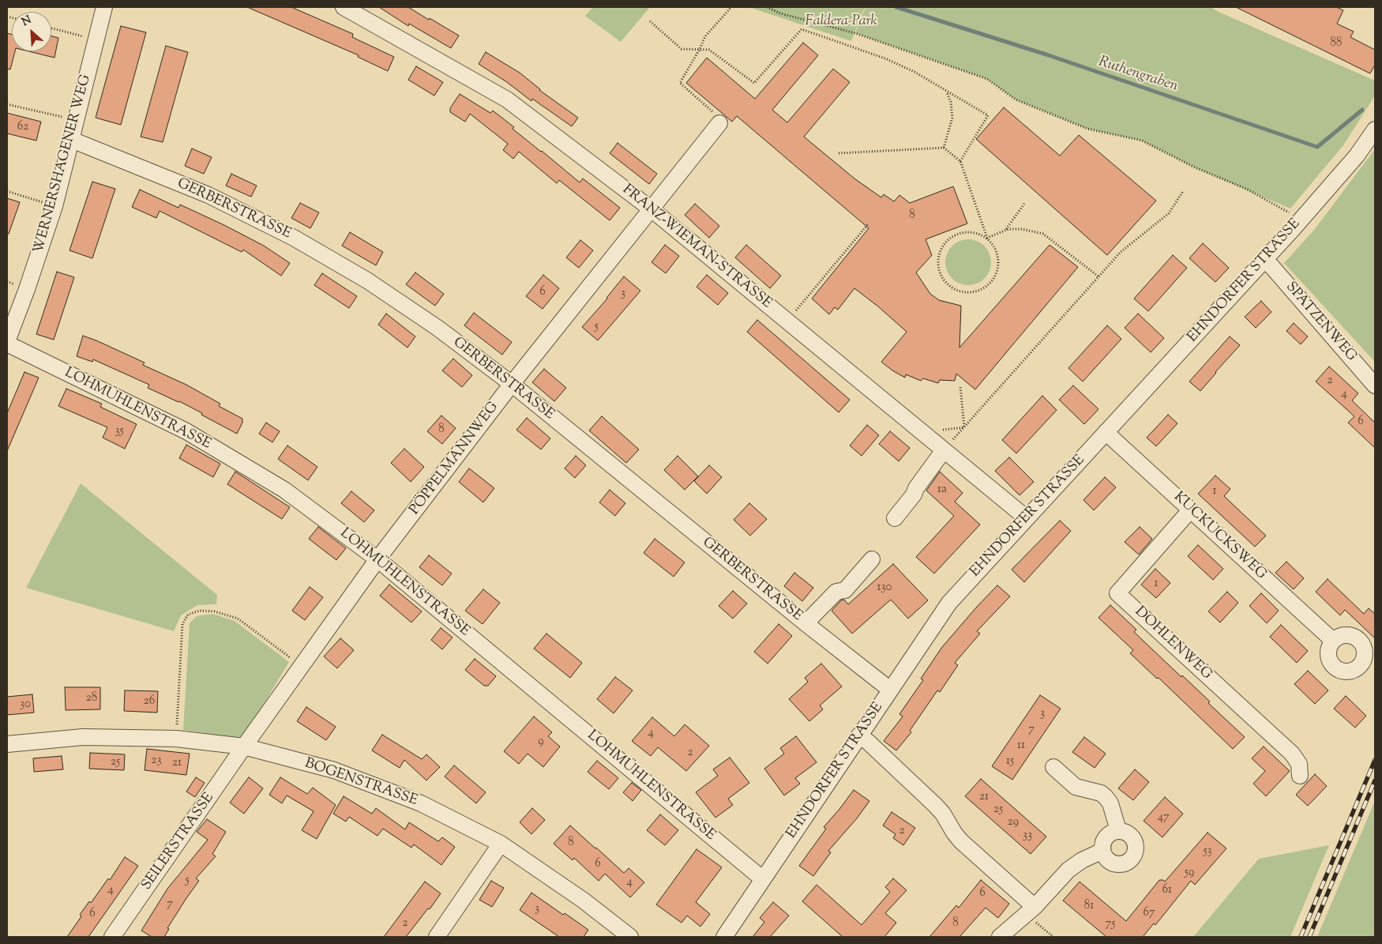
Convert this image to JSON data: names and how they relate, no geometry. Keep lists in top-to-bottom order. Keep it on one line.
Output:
{"streets":{"street":["WERNERSHAGENER WEG","GERBERSTRASSE","FRANZ-WIEMAN-STRASSE","EHNDORFER STRASSE","SPATZENWEG","LOHMÜHLENSTRASSE","PÖPPELMANNWEG","KUCKUCKSWEG","DOHLENWEG","BOGENSTRASSE","SEILERSTRASSE"]},"crossings":[["WERNERSHAGENER WEG","GERBERSTRASSE"],["WERNERSHAGENER WEG","LOHMÜHLENSTRASSE"],["GERBERSTRASSE","EHNDORFER STRASSE"],["GERBERSTRASSE","PÖPPELMANNWEG"],["FRANZ-WIEMAN-STRASSE","EHNDORFER STRASSE"],["FRANZ-WIEMAN-STRASSE","PÖPPELMANNWEG"],["EHNDORFER STRASSE","SPATZENWEG"],["EHNDORFER STRASSE","LOHMÜHLENSTRASSE"],["EHNDORFER STRASSE","KUCKUCKSWEG"],["LOHMÜHLENSTRASSE","PÖPPELMANNWEG"],["PÖPPELMANNWEG","BOGENSTRASSE"],["PÖPPELMANNWEG","SEILERSTRASSE"],["KUCKUCKSWEG","DOHLENWEG"],["BOGENSTRASSE","SEILERSTRASSE"]],"water":["Ruthengraben"],"parks":["Faldera-Park"],"house_numbers":["88","62","8","6","3","5","2","4","6","8","35","1a","1","1","130","28","26","30","3","7","4","9","11","2","23","15","25","21","21","25","47","29","2","33","8","53","6","59","5","4","4","61","6","7","81","3","67","6","2","8","75"],"north":"top left"}
